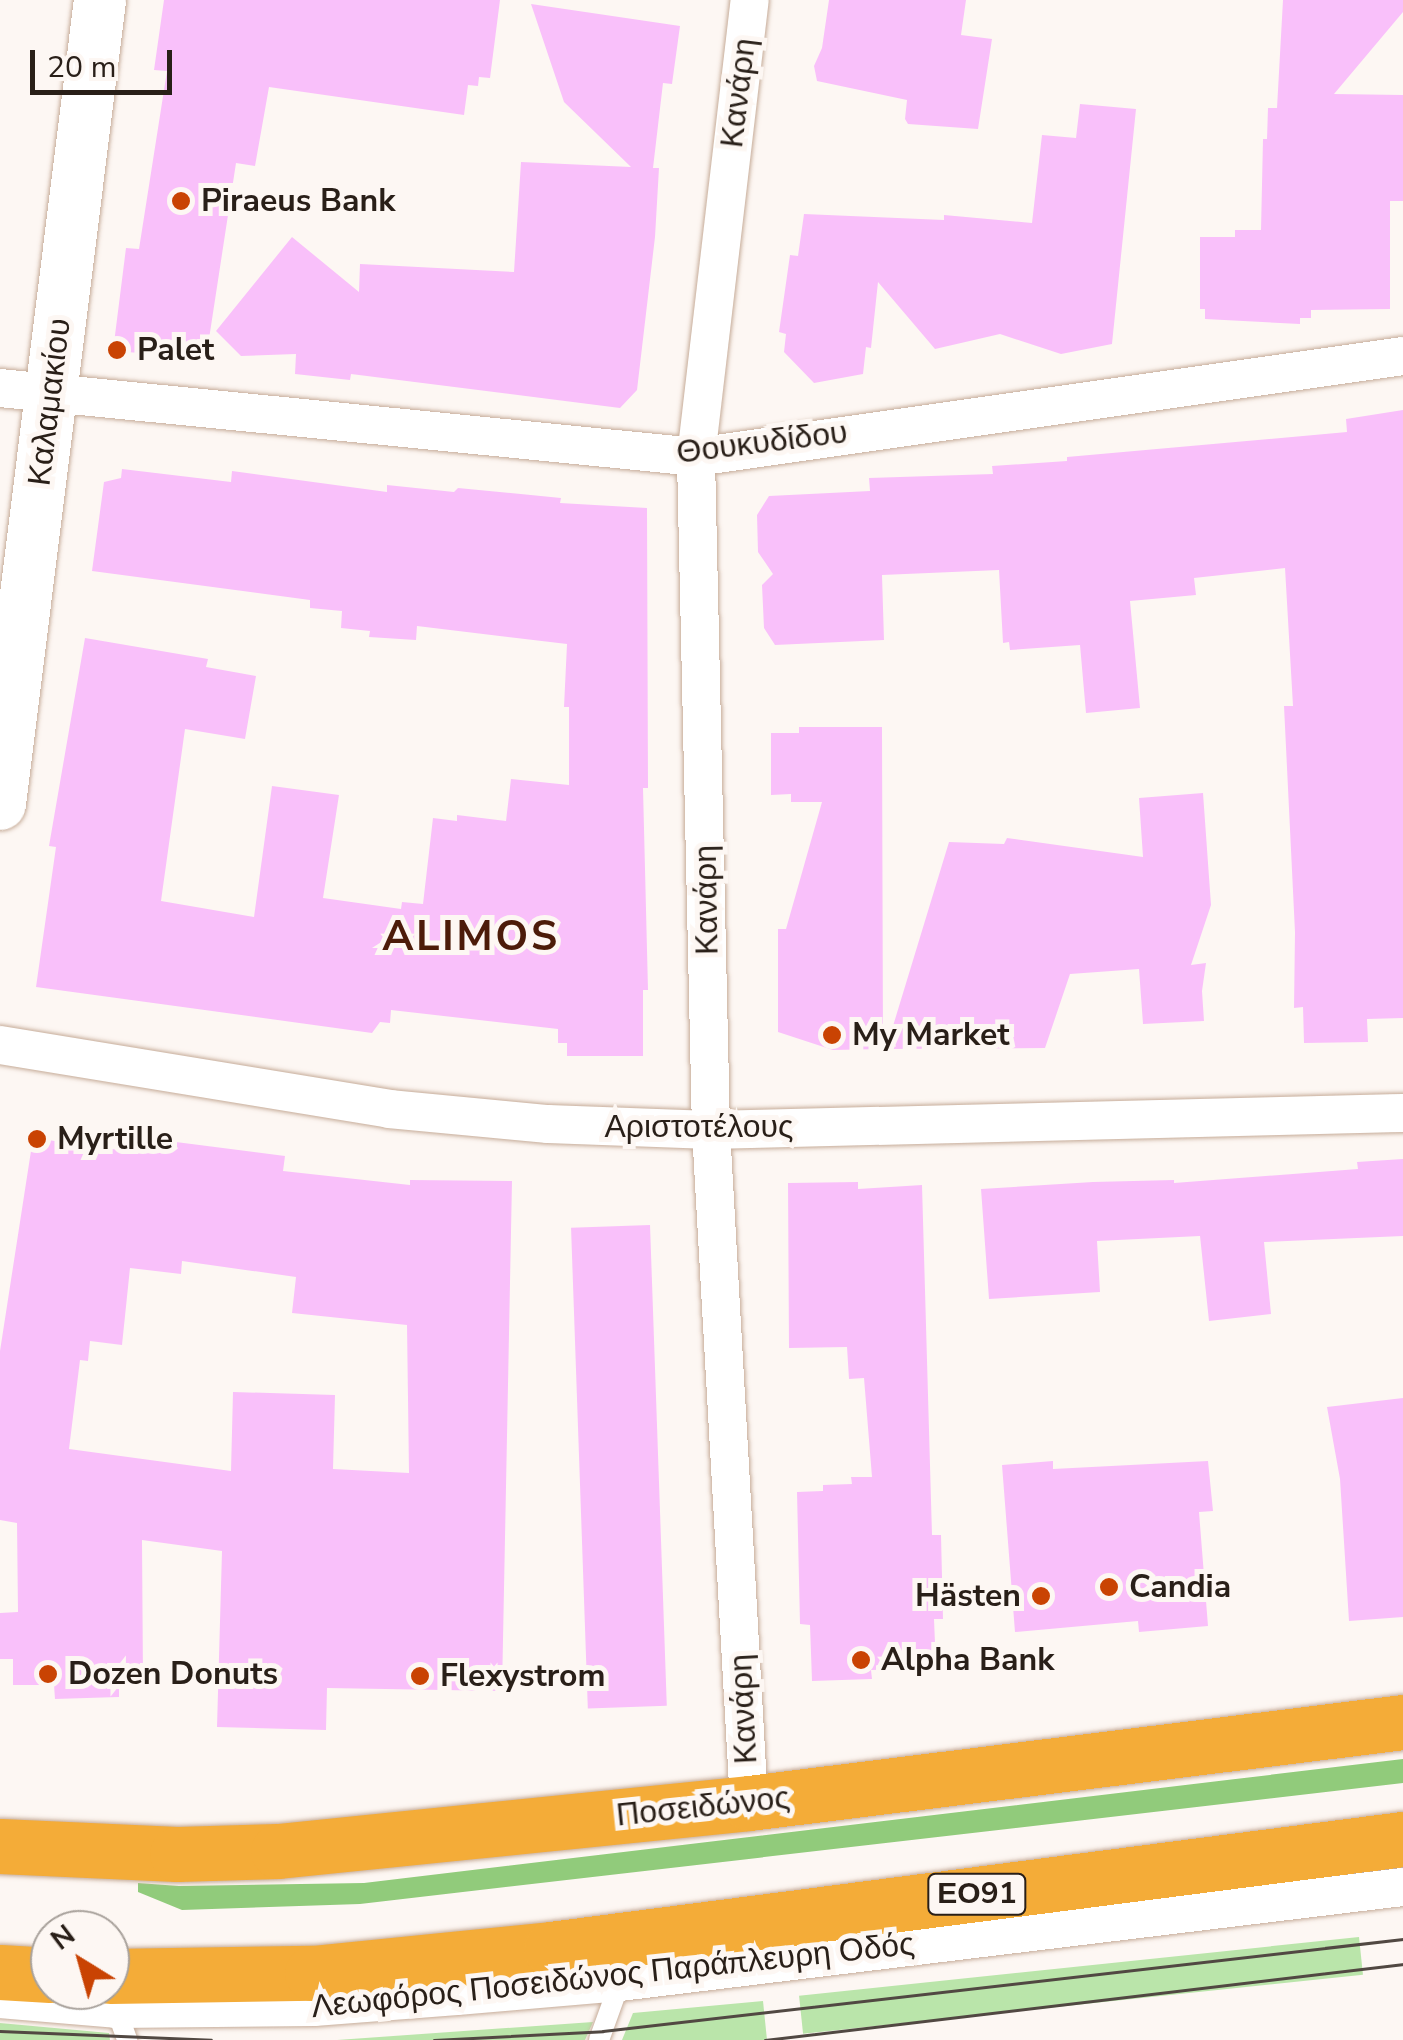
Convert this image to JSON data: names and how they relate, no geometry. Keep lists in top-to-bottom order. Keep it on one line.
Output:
{"streets":{"highway":["Ποσειδώνος","ΕΟ91"],"main road":["Καλαμακίου"],"street":["Κανάρη","Θουκυδίδου","Αριστοτέλους","Λεωφόρος Ποσειδώνος Παράπλευρη Οδός"]},"crossings":[["Κανάρη","Θουκυδίδου"],["Κανάρη","Αριστοτέλους"],["Κανάρη","Ποσειδώνος"],["Καλαμακίου","Θουκυδίδου"]],"districts":["ALIMOS"],"places":["Piraeus Bank","Palet","My Market","Myrtille","Candia","Hästen","Alpha Bank","Dozen Donuts","Flexystrom"],"scale_bar":"20 m","north":"top left"}
